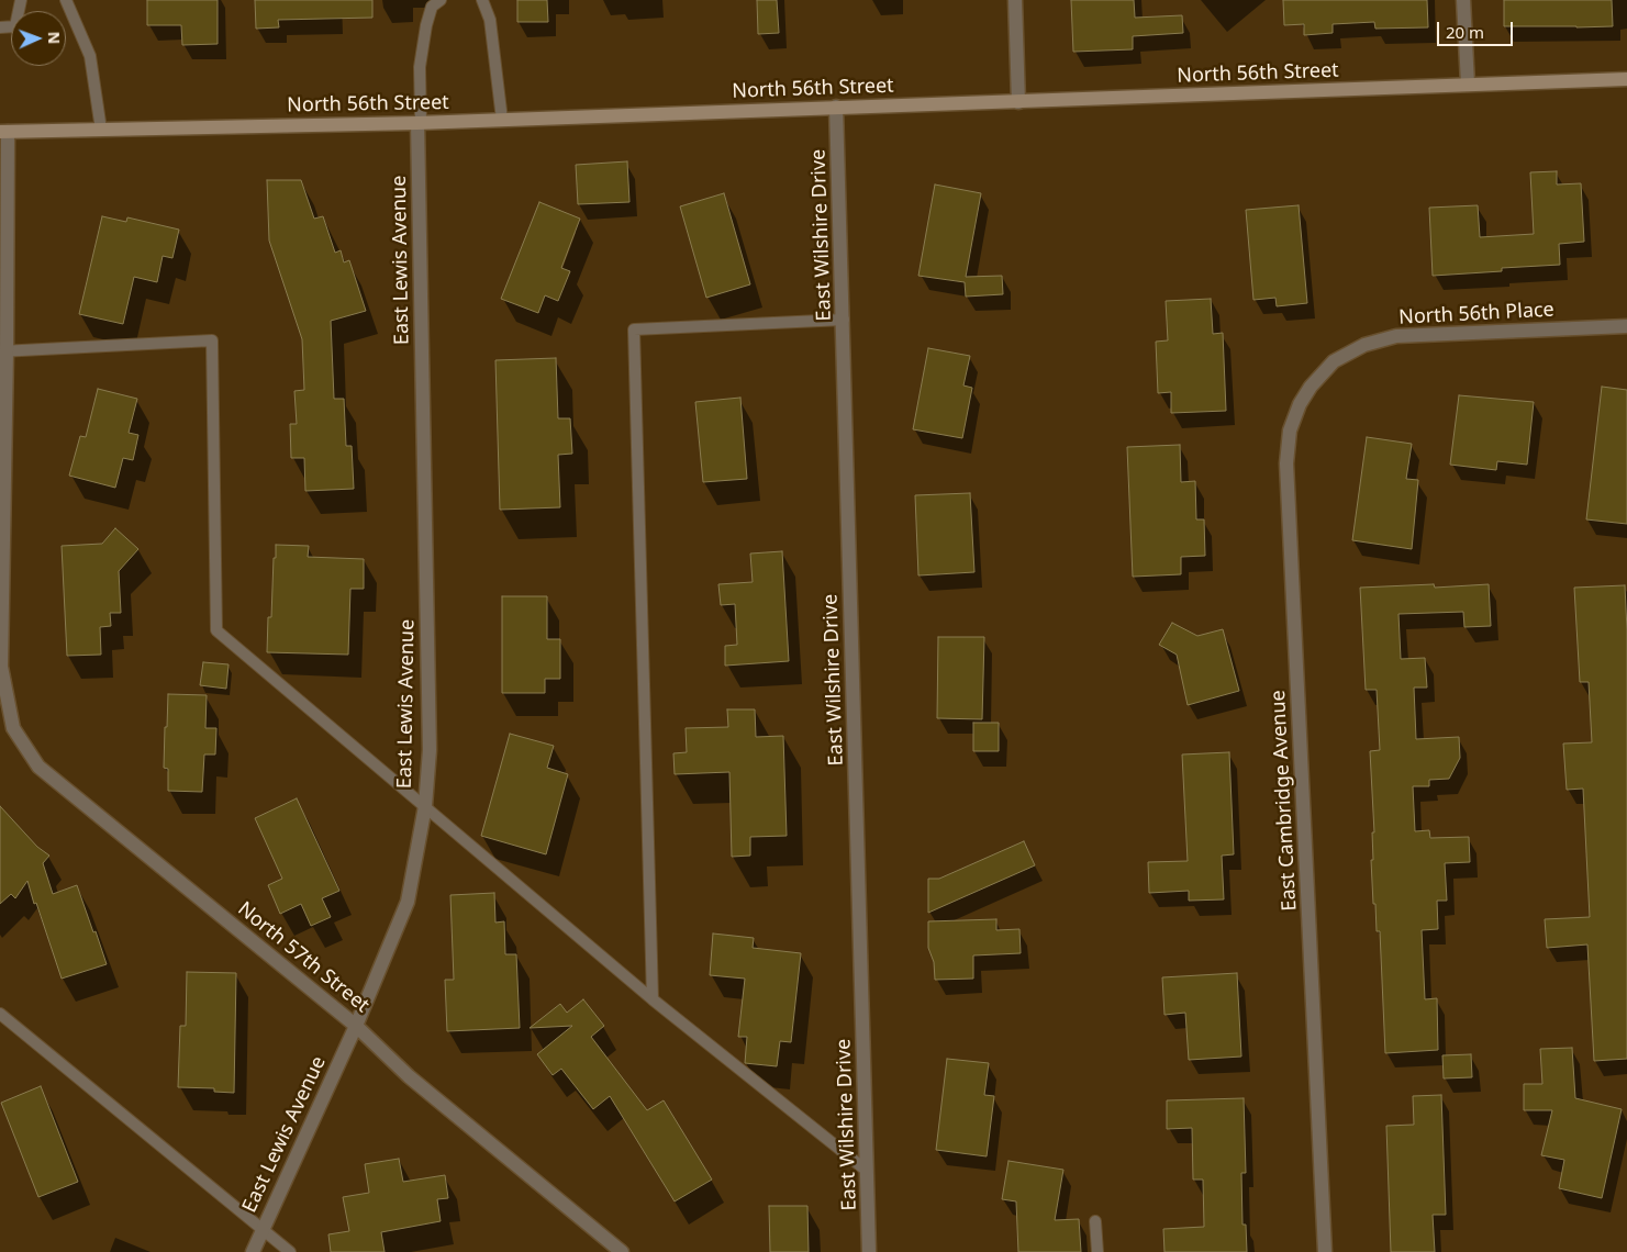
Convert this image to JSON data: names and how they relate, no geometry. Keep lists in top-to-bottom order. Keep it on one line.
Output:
{"streets":{"street":["North 56th Street","East Wilshire Drive","East Lewis Avenue","North 56th Place","East Cambridge Avenue","North 57th Street"]},"crossings":[["North 56th Street","East Wilshire Drive"],["North 56th Street","East Lewis Avenue"],["North 56th Street","North 57th Street"],["East Lewis Avenue","North 57th Street"],["North 56th Place","East Cambridge Avenue"]],"scale_bar":"20 m","north":"right"}
